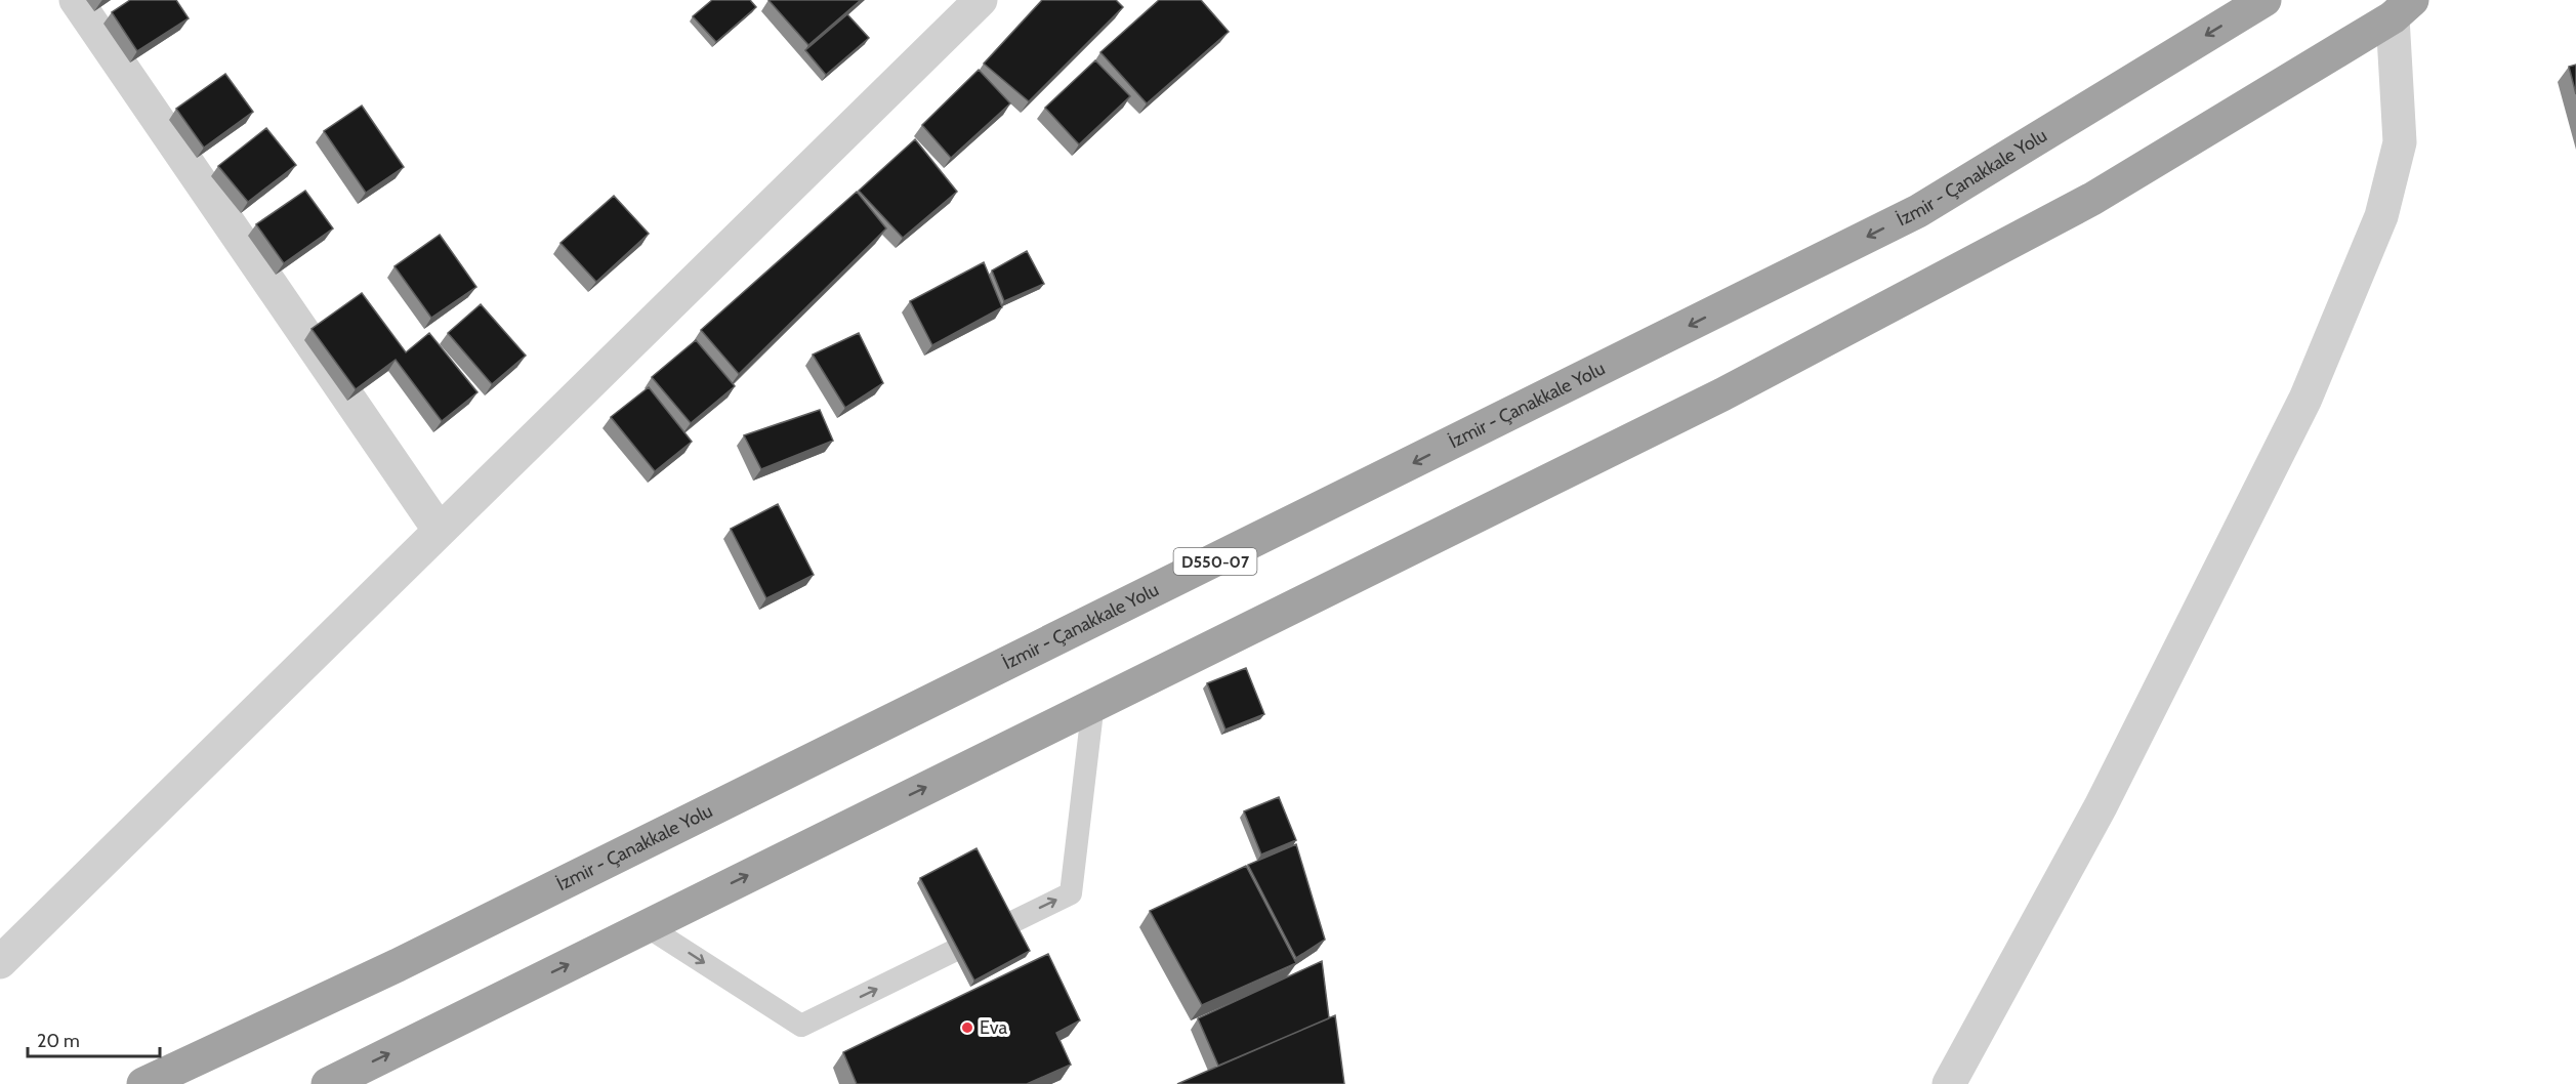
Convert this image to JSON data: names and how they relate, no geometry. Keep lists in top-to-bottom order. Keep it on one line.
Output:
{"streets":{"highway":["İzmir - Çanakkale Yolu","D550-07"]},"places":["Eva"],"scale_bar":"20 m"}
